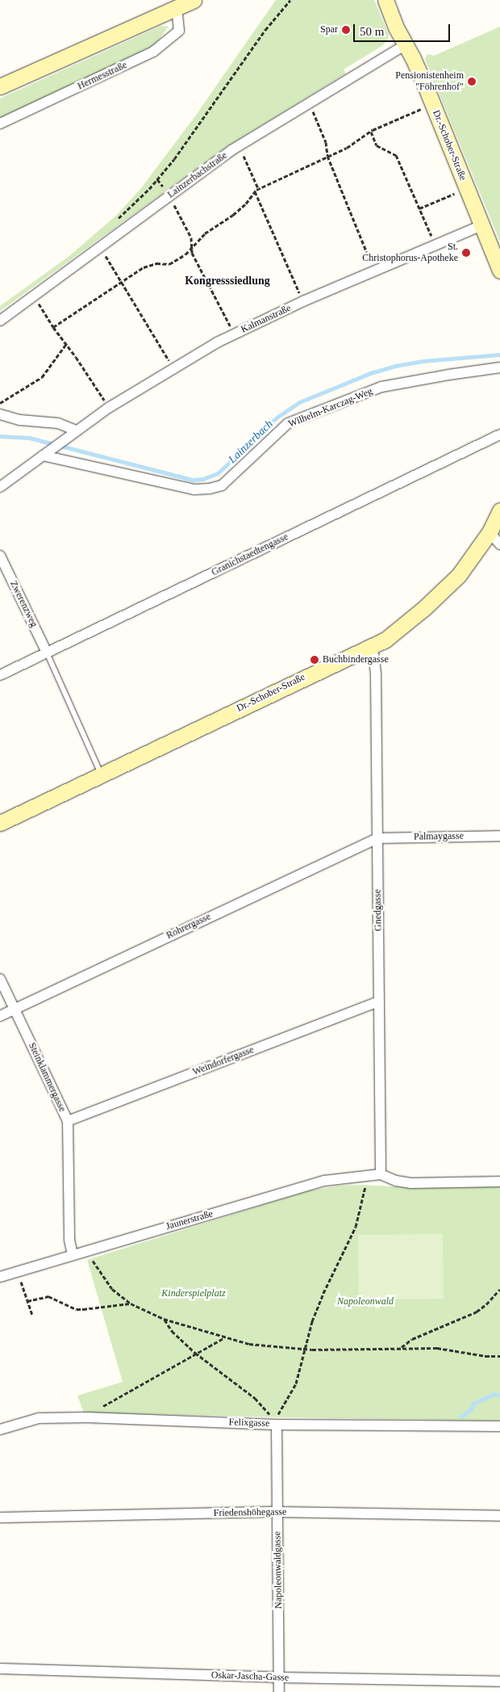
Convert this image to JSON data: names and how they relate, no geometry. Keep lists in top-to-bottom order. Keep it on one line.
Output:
{"streets":{"street":["Hermesstraße","Dr.-Schober-Straße","Lainzerbachstraße","Kalmanstraße","Wilhelm-Karczag-Weg","Granichstaedtengasse","Zwerenzweg","Palmaygasse","Gnedgasse","Rohrergasse","Weindorfergasse","Steinklammergasse","Jaunerstraße","Felixgasse","Friedenshöhegasse","Napoleonwaldgasse","Oskar-Jascha-Gasse"]},"crossings":[["Dr.-Schober-Straße","Lainzerbachstraße"],["Dr.-Schober-Straße","Kalmanstraße"],["Dr.-Schober-Straße","Gnedgasse"],["Kalmanstraße","Wilhelm-Karczag-Weg"],["Granichstaedtengasse","Zwerenzweg"],["Palmaygasse","Gnedgasse"],["Palmaygasse","Rohrergasse"],["Gnedgasse","Rohrergasse"],["Gnedgasse","Weindorfergasse"],["Gnedgasse","Jaunerstraße"],["Rohrergasse","Steinklammergasse"],["Weindorfergasse","Steinklammergasse"],["Steinklammergasse","Jaunerstraße"],["Felixgasse","Napoleonwaldgasse"],["Friedenshöhegasse","Napoleonwaldgasse"],["Napoleonwaldgasse","Oskar-Jascha-Gasse"]],"districts":["Kongresssiedlung"],"water":["Lainzerbach"],"parks":["Kinderspielplatz","Napoleonwald"],"places":["Spar","Pensionistenheim \"Föhrenhof\"","St. Christophorus-Apotheke","Buchbindergasse"],"scale_bar":"50 m"}
